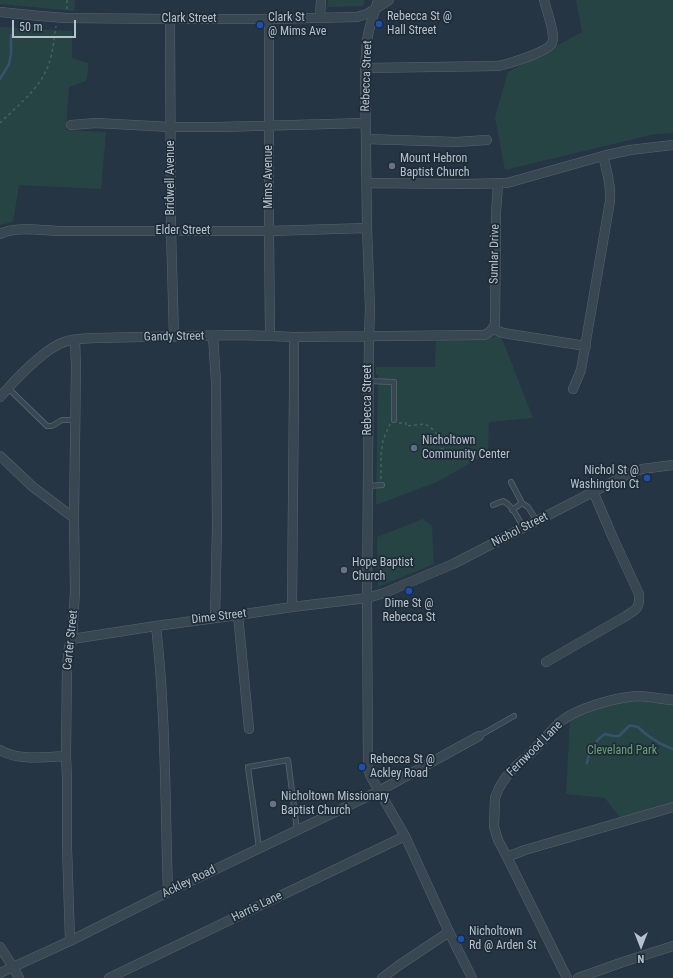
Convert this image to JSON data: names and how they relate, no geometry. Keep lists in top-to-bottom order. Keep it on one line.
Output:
{"streets":{"street":["Clark Street","Rebecca Street","Mims Avenue","Bridwell Avenue","Elder Street","Sumlar Drive","Gandy Street","Nichol Street","Dime Street","Carter Street","Fernwood Lane","Ackley Road","Harris Lane"]},"crossings":[["Clark Street","Rebecca Street"],["Clark Street","Mims Avenue"],["Clark Street","Bridwell Avenue"],["Rebecca Street","Elder Street"],["Rebecca Street","Gandy Street"],["Rebecca Street","Nichol Street"],["Rebecca Street","Dime Street"],["Rebecca Street","Ackley Road"],["Rebecca Street","Harris Lane"],["Mims Avenue","Elder Street"],["Mims Avenue","Gandy Street"],["Bridwell Avenue","Elder Street"],["Bridwell Avenue","Gandy Street"],["Gandy Street","Carter Street"],["Nichol Street","Dime Street"],["Dime Street","Carter Street"],["Carter Street","Ackley Road"]],"parks":["Cleveland Park"],"places":["Rebecca St @ Hall Street","Clark St @ Mims Ave","Mount Hebron Baptist Church","Nicholtown Community Center","Nichol St @ Washington Ct","Hope Baptist Church","Dime St @ Rebecca St","Rebecca St @ Ackley Road","Nicholtown Missionary Baptist Church","Nicholtown Rd @ Arden St"],"scale_bar":"50 m","north":"bottom"}
